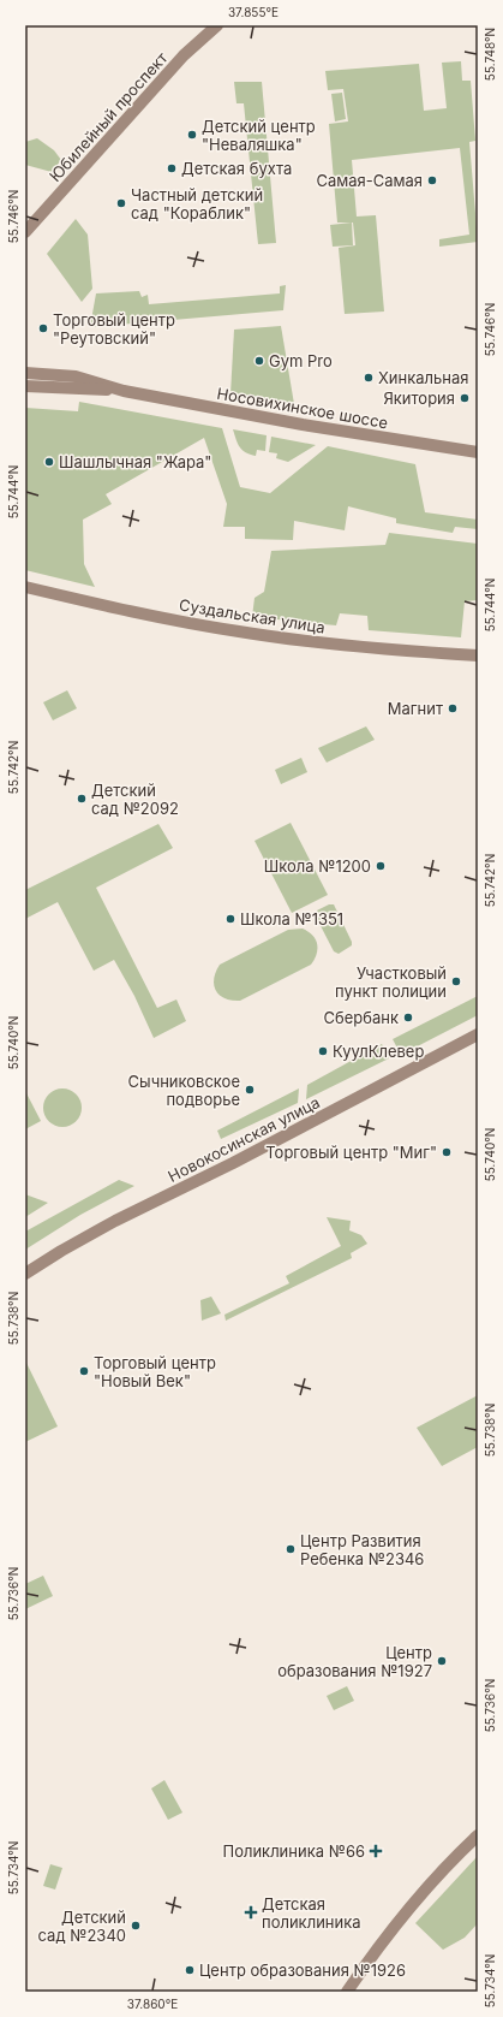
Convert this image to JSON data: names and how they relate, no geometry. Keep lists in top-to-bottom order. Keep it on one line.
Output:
{"streets":{"street":["Юбилейный проспект","Носовихинское шоссе","Суздальская улица","Новокосинская улица"]},"places":{"other":["Детский центр \"Неваляшка\"","Детская бухта","Самая-Самая","Частный детский сад \"Кораблик\"","Торговый центр \"Реутовский\"","Gym Pro","Хинкальная","Якитория","Шашлычная \"Жара\"","Магнит","Детский сад №2092","Школа №1200","Школа №1351","Участковый пункт полиции","Сбербанк","КуулКлевер","Сычниковское подворье","Торговый центр \"Миг\"","Торговый центр \"Новый Век\"","Центр Развития Ребенка №2346","Центр образования №1927","Детский сад №2340","Центр образования №1926"],"health":["Поликлиника №66","Детская поликлиника"]},"coordinates":["37.855°E","55.748°N","55.746°N","55.744°N","55.742°N","55.740°N","55.738°N","55.736°N","55.734°N","37.860°E"]}
